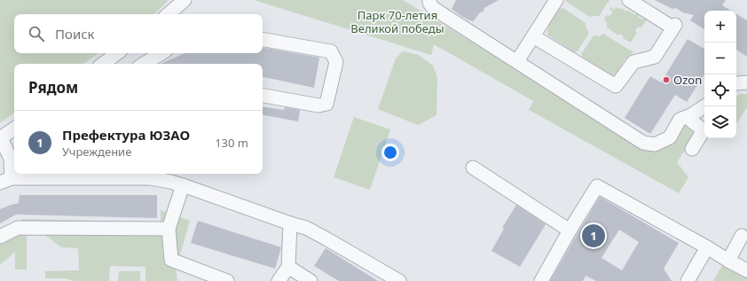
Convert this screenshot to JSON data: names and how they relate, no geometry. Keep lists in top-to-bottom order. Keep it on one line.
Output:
{"parks":["Парк 70-летия Великой победы"],"places":["Ozon"],"page":{"map_buttons":["+","−"],"search":"Поиск","heading":"Рядом","list":[{"mark":"1","name":"Префектура ЮЗАО","note":"Учреждение","value":"130 m"}],"pins":"1"}}
